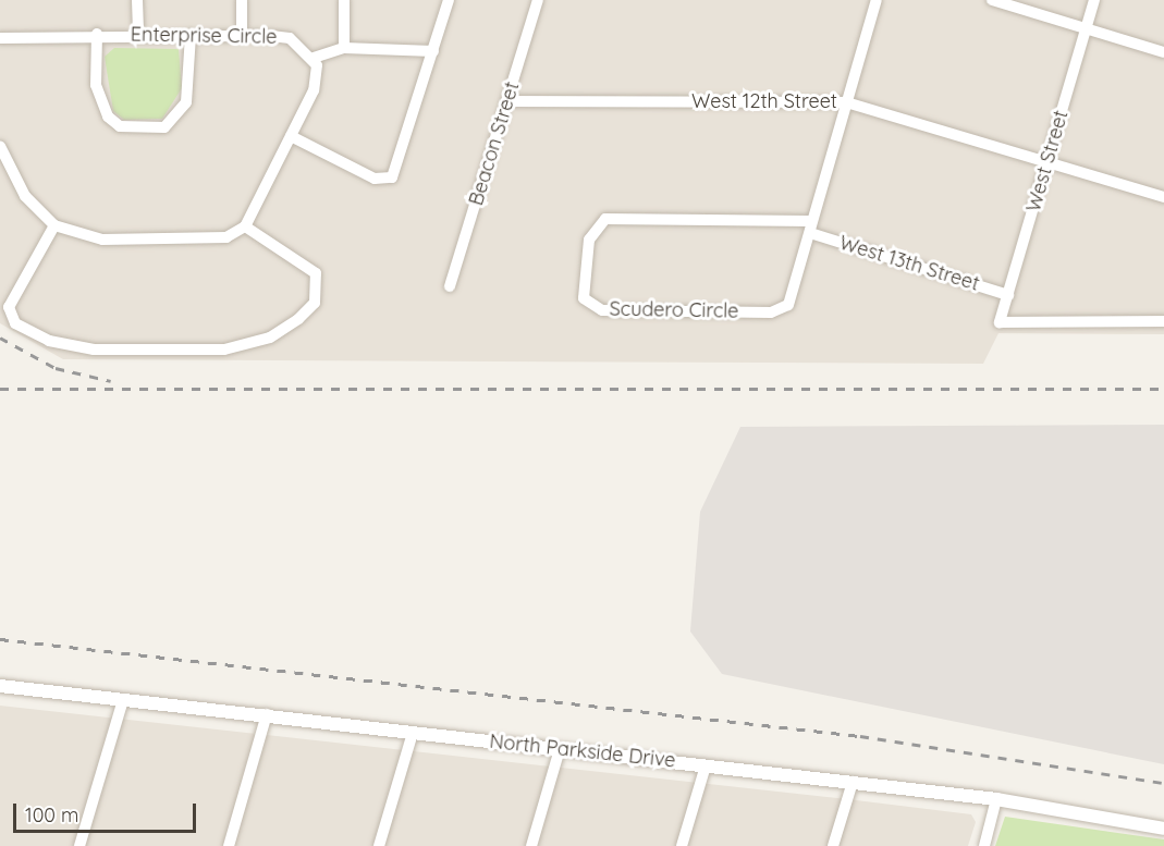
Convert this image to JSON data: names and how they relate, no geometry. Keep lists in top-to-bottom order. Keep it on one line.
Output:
{"streets":{"street":["Enterprise Circle","West 12th Street","Beacon Street","West Street","West 13th Street","Scudero Circle","North Parkside Drive"]},"crossings":[["West 12th Street","Beacon Street"],["West 12th Street","West Street"],["West Street","West 13th Street"],["West 13th Street","Scudero Circle"]],"scale_bar":"100 m"}
